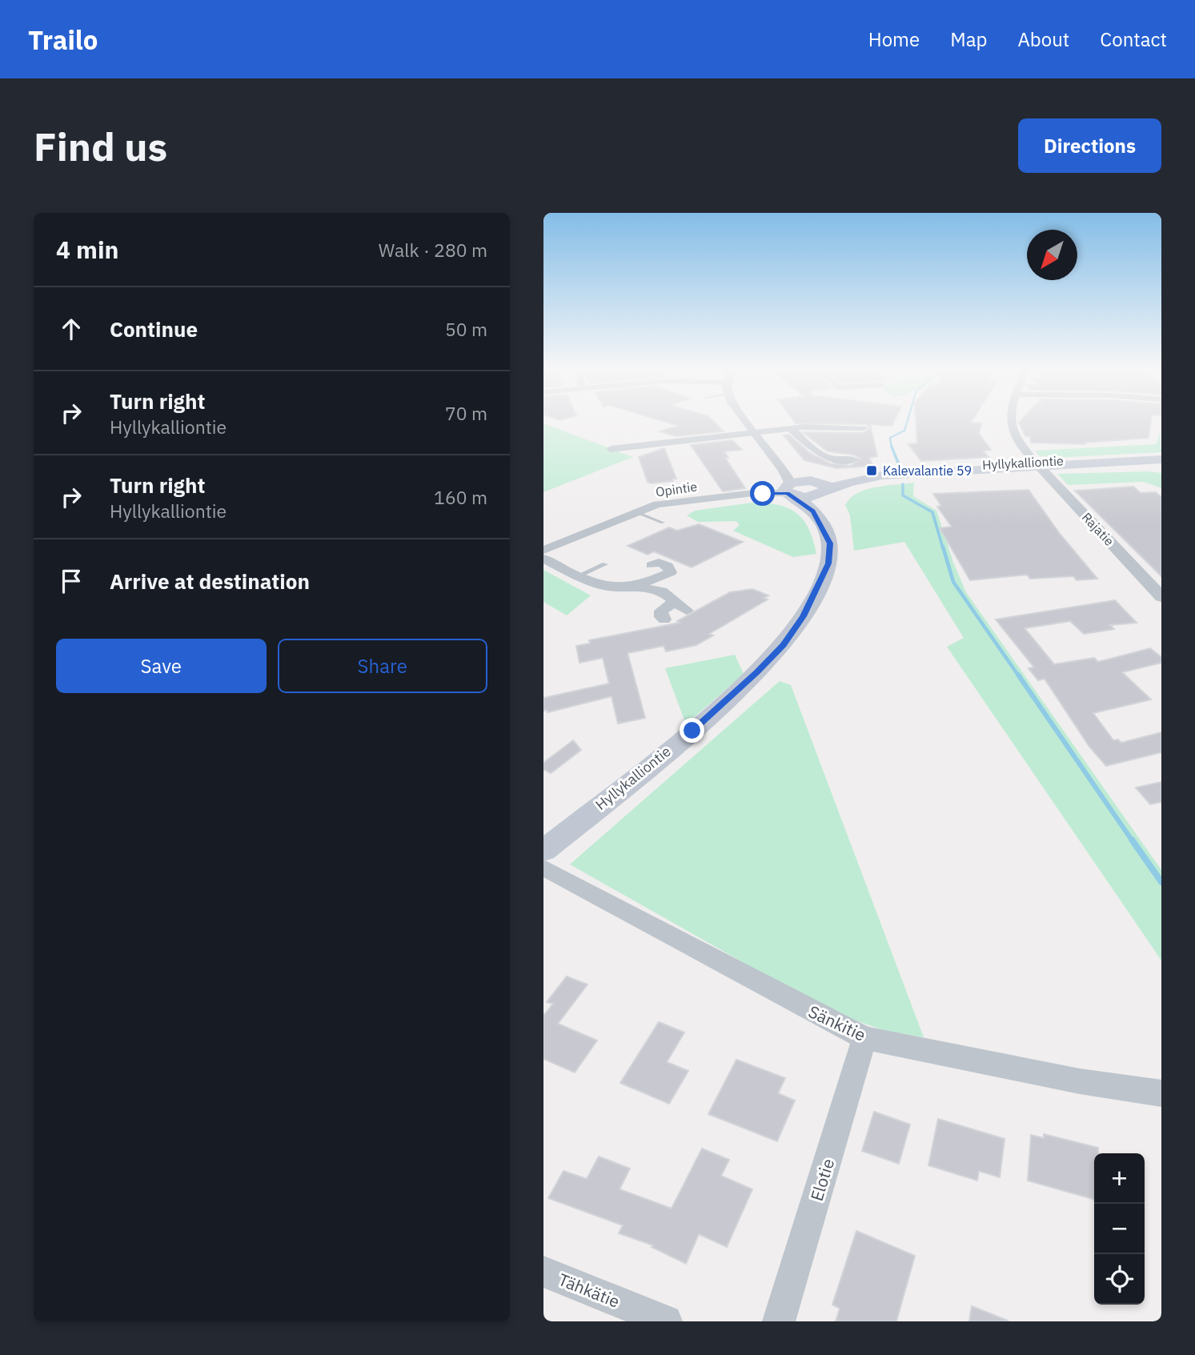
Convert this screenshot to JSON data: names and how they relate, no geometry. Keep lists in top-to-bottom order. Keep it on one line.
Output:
{"streets":{"main road":["Hyllykalliontie"],"street":["Opintie","Rajatie","Sänkitie","Elotie","Tähkätie"]},"crossings":[["Hyllykalliontie","Opintie"],["Hyllykalliontie","Rajatie"],["Sänkitie","Elotie"]],"places":{"transit":["Kalevalantie 59"]},"north":"bottom left","page":{"header":"Trailo","nav":["Home","Map","About","Contact"],"buttons":["Directions",["Save","Share"]],"title":"Find us","heading":["4 min","Walk · 280 m"],"list":[["Continue","50 m"],["Turn right","Hyllykalliontie","70 m"],["Turn right","Hyllykalliontie","160 m"],"Arrive at destination"],"map_buttons":["+","−"]}}
